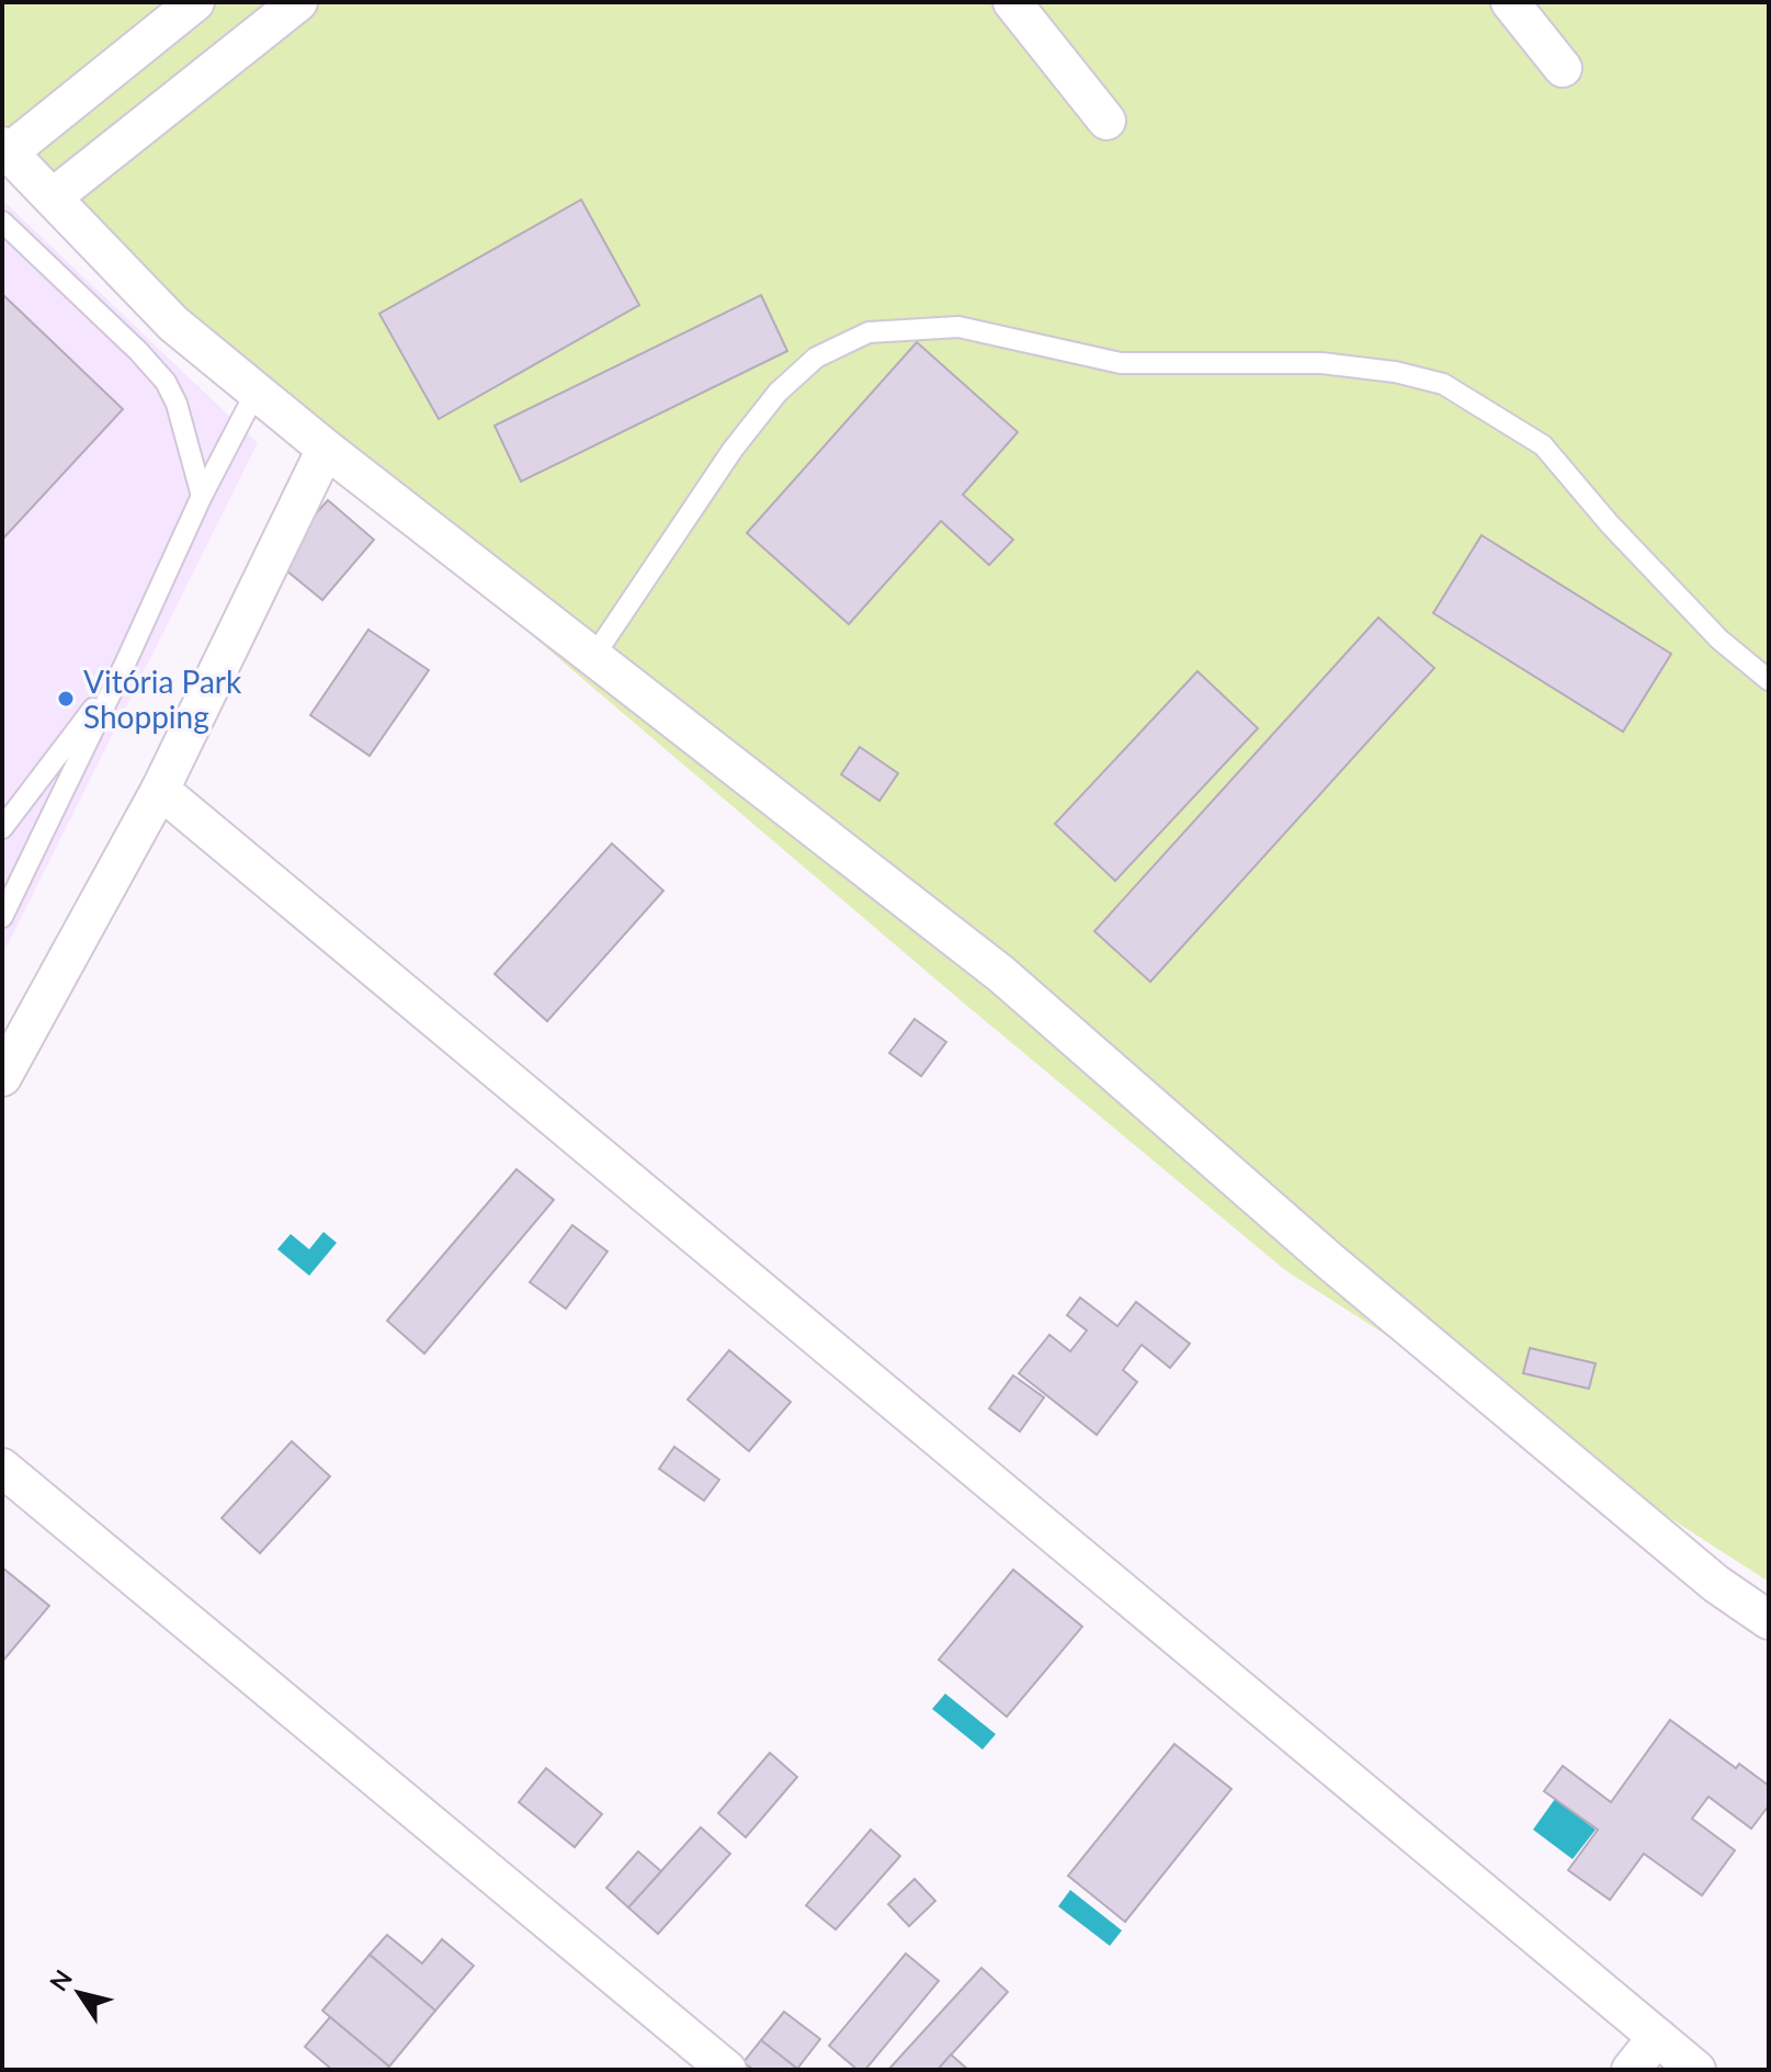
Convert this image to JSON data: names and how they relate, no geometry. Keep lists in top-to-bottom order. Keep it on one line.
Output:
{"places":["Vitória Park Shopping"],"north":"top left"}
